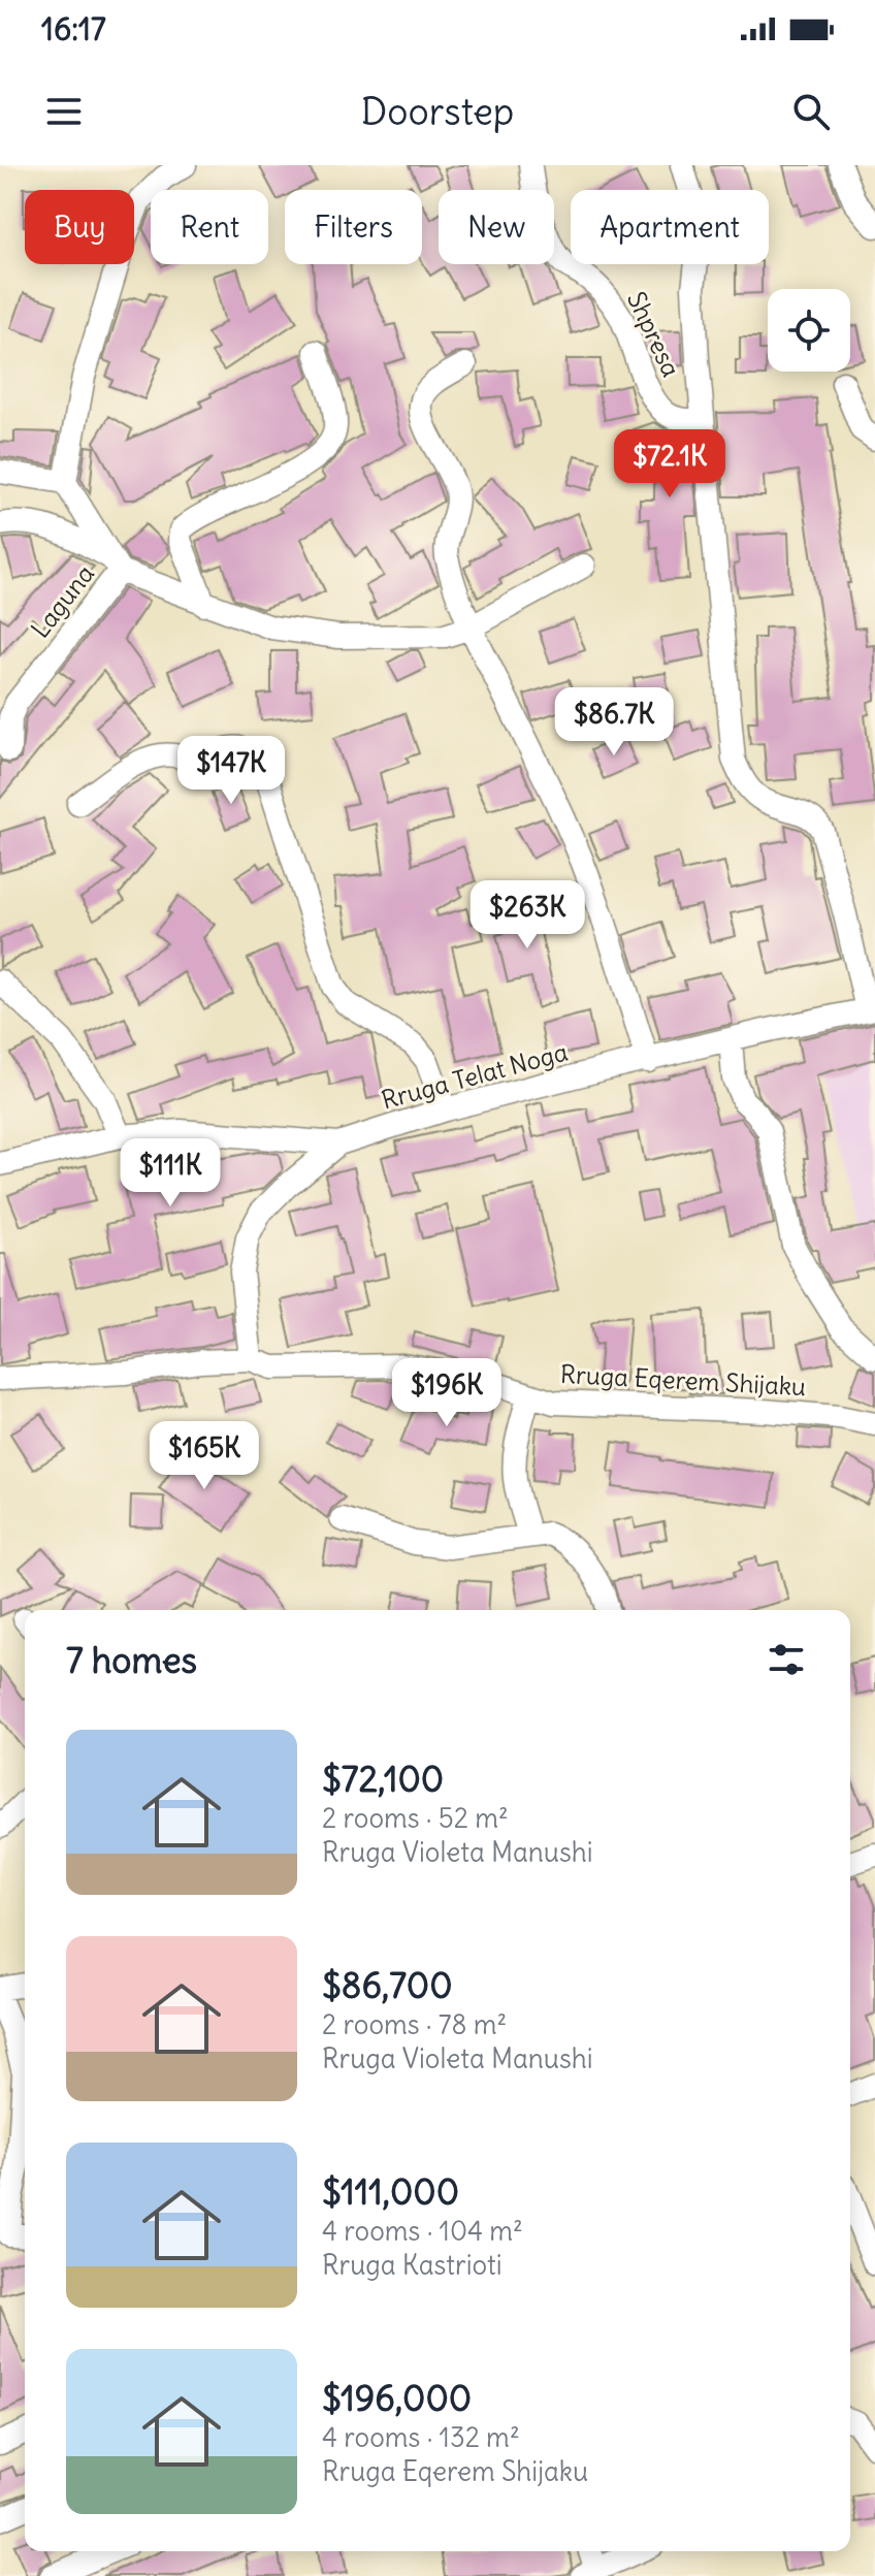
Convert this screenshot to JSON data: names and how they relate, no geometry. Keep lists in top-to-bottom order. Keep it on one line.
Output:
{"streets":{"street":["Shpresa","Laguna","Rruga Telat Noga","Rruga Eqerem Shijaku"]},"crossings":[["Rruga Telat Noga","Rruga Eqerem Shijaku"]],"page":{"status":"16:17","header":"Doorstep","chip":["Buy","Rent","Filters","New","Apartment"],"price":["$72.1K","$86.7K","$147K","$263K","$111K","$196K","$165K"],"heading":"7 homes","list":[{"name":"$72,100","note":"2 rooms · 52 m² · Rruga Violeta Manushi"},{"name":"$86,700","note":"2 rooms · 78 m² · Rruga Violeta Manushi"},{"name":"$111,000","note":"4 rooms · 104 m² · Rruga Kastrioti"},{"name":"$196,000","note":"4 rooms · 132 m² · Rruga Eqerem Shijaku"}]}}
